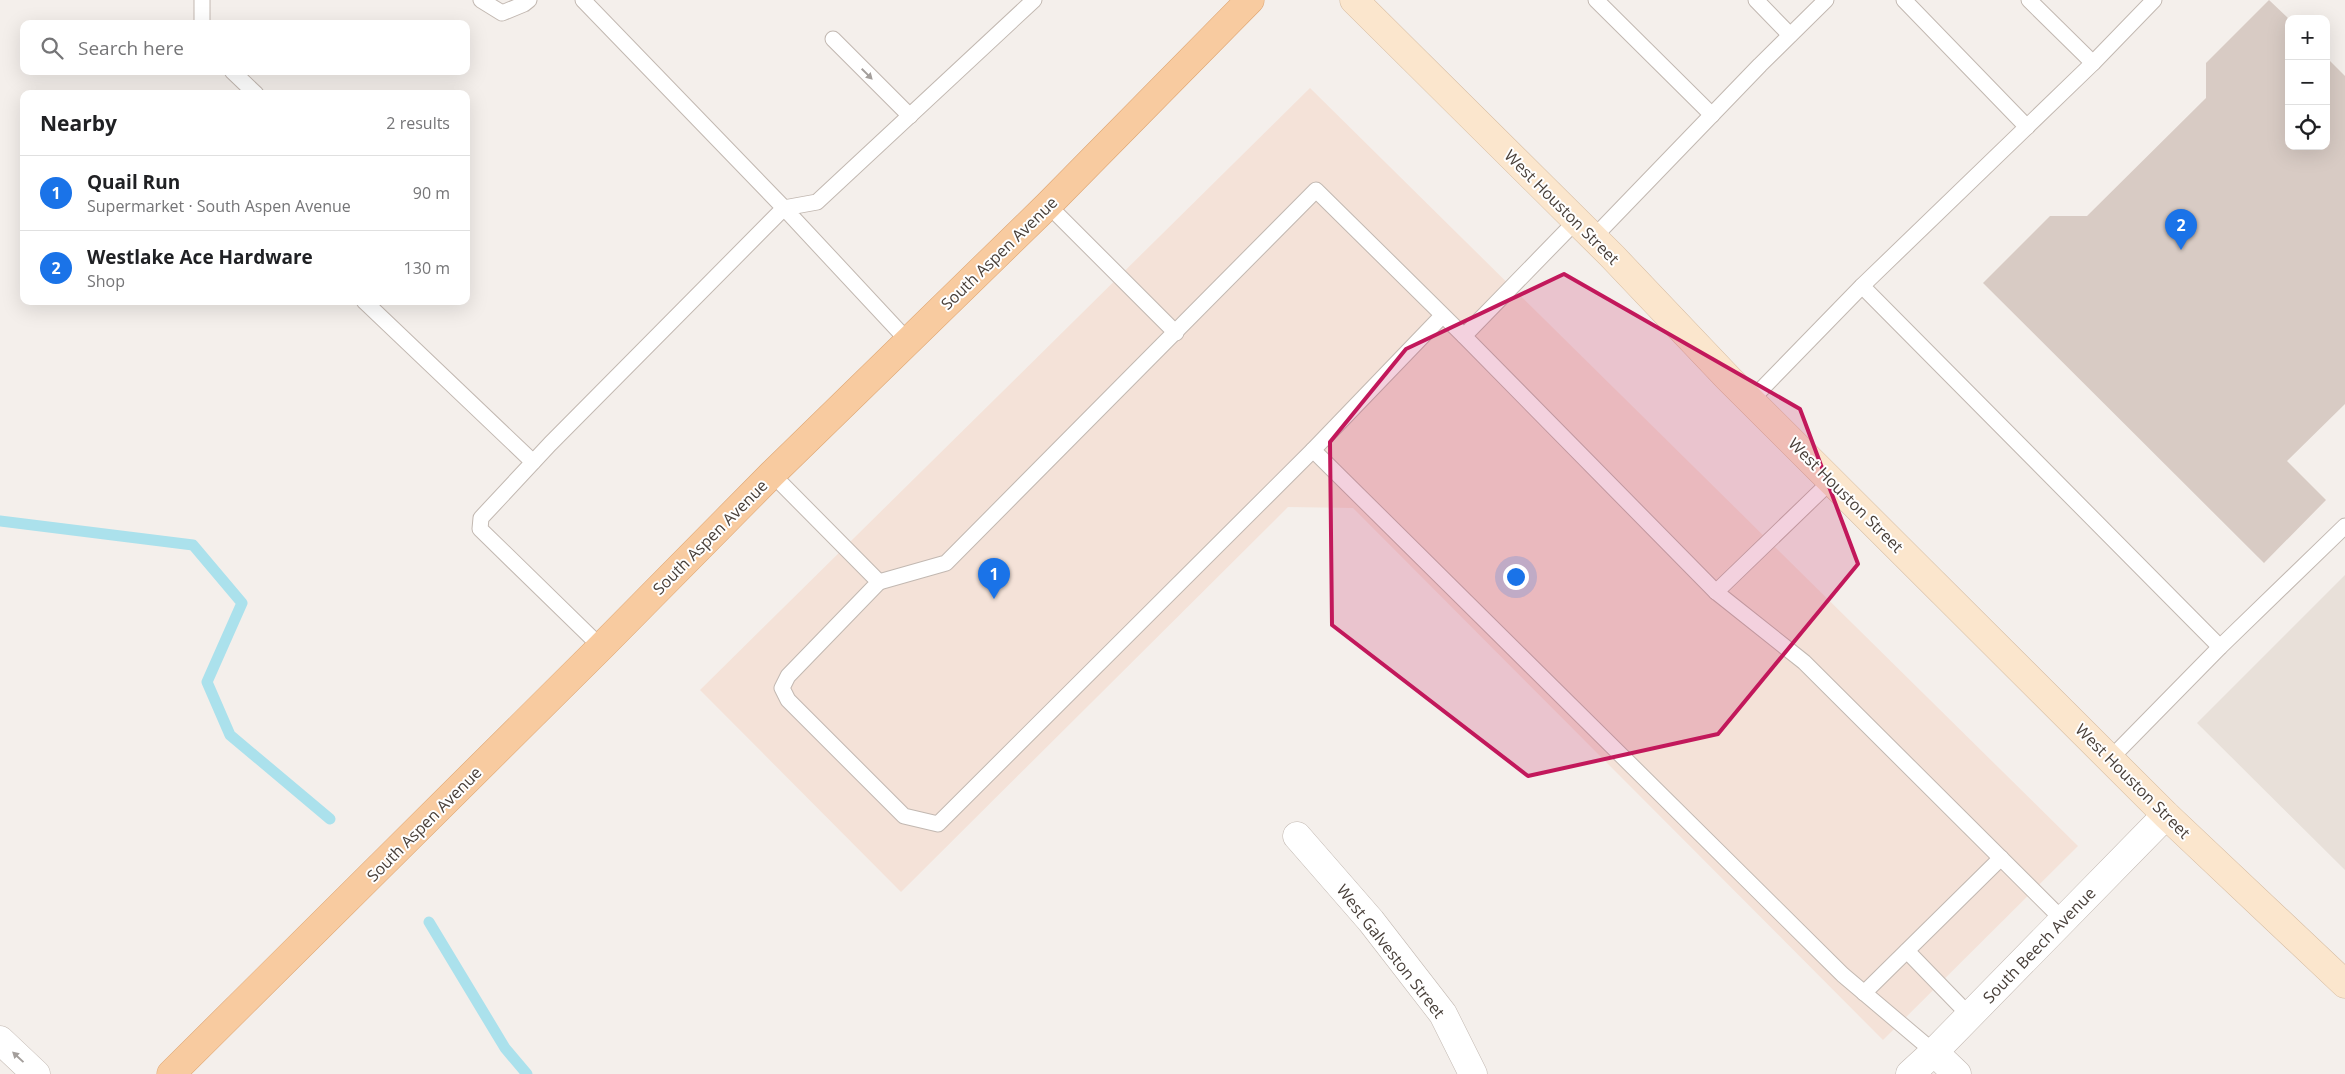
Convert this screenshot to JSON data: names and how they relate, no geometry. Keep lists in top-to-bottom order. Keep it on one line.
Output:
{"streets":{"main road":["West Houston Street","South Aspen Avenue"],"street":["South Beech Avenue","West Galveston Street"]},"crossings":[["West Houston Street","South Beech Avenue"]],"page":{"map_buttons":["+","−"],"search":"Search here","heading":["Nearby","2 results"],"list":[{"mark":"1","name":"Quail Run","note":"Supermarket · South Aspen Avenue","value":"90 m"},{"mark":"2","name":"Westlake Ace Hardware","note":"Shop","value":"130 m"}],"pins":["2","1"]}}
